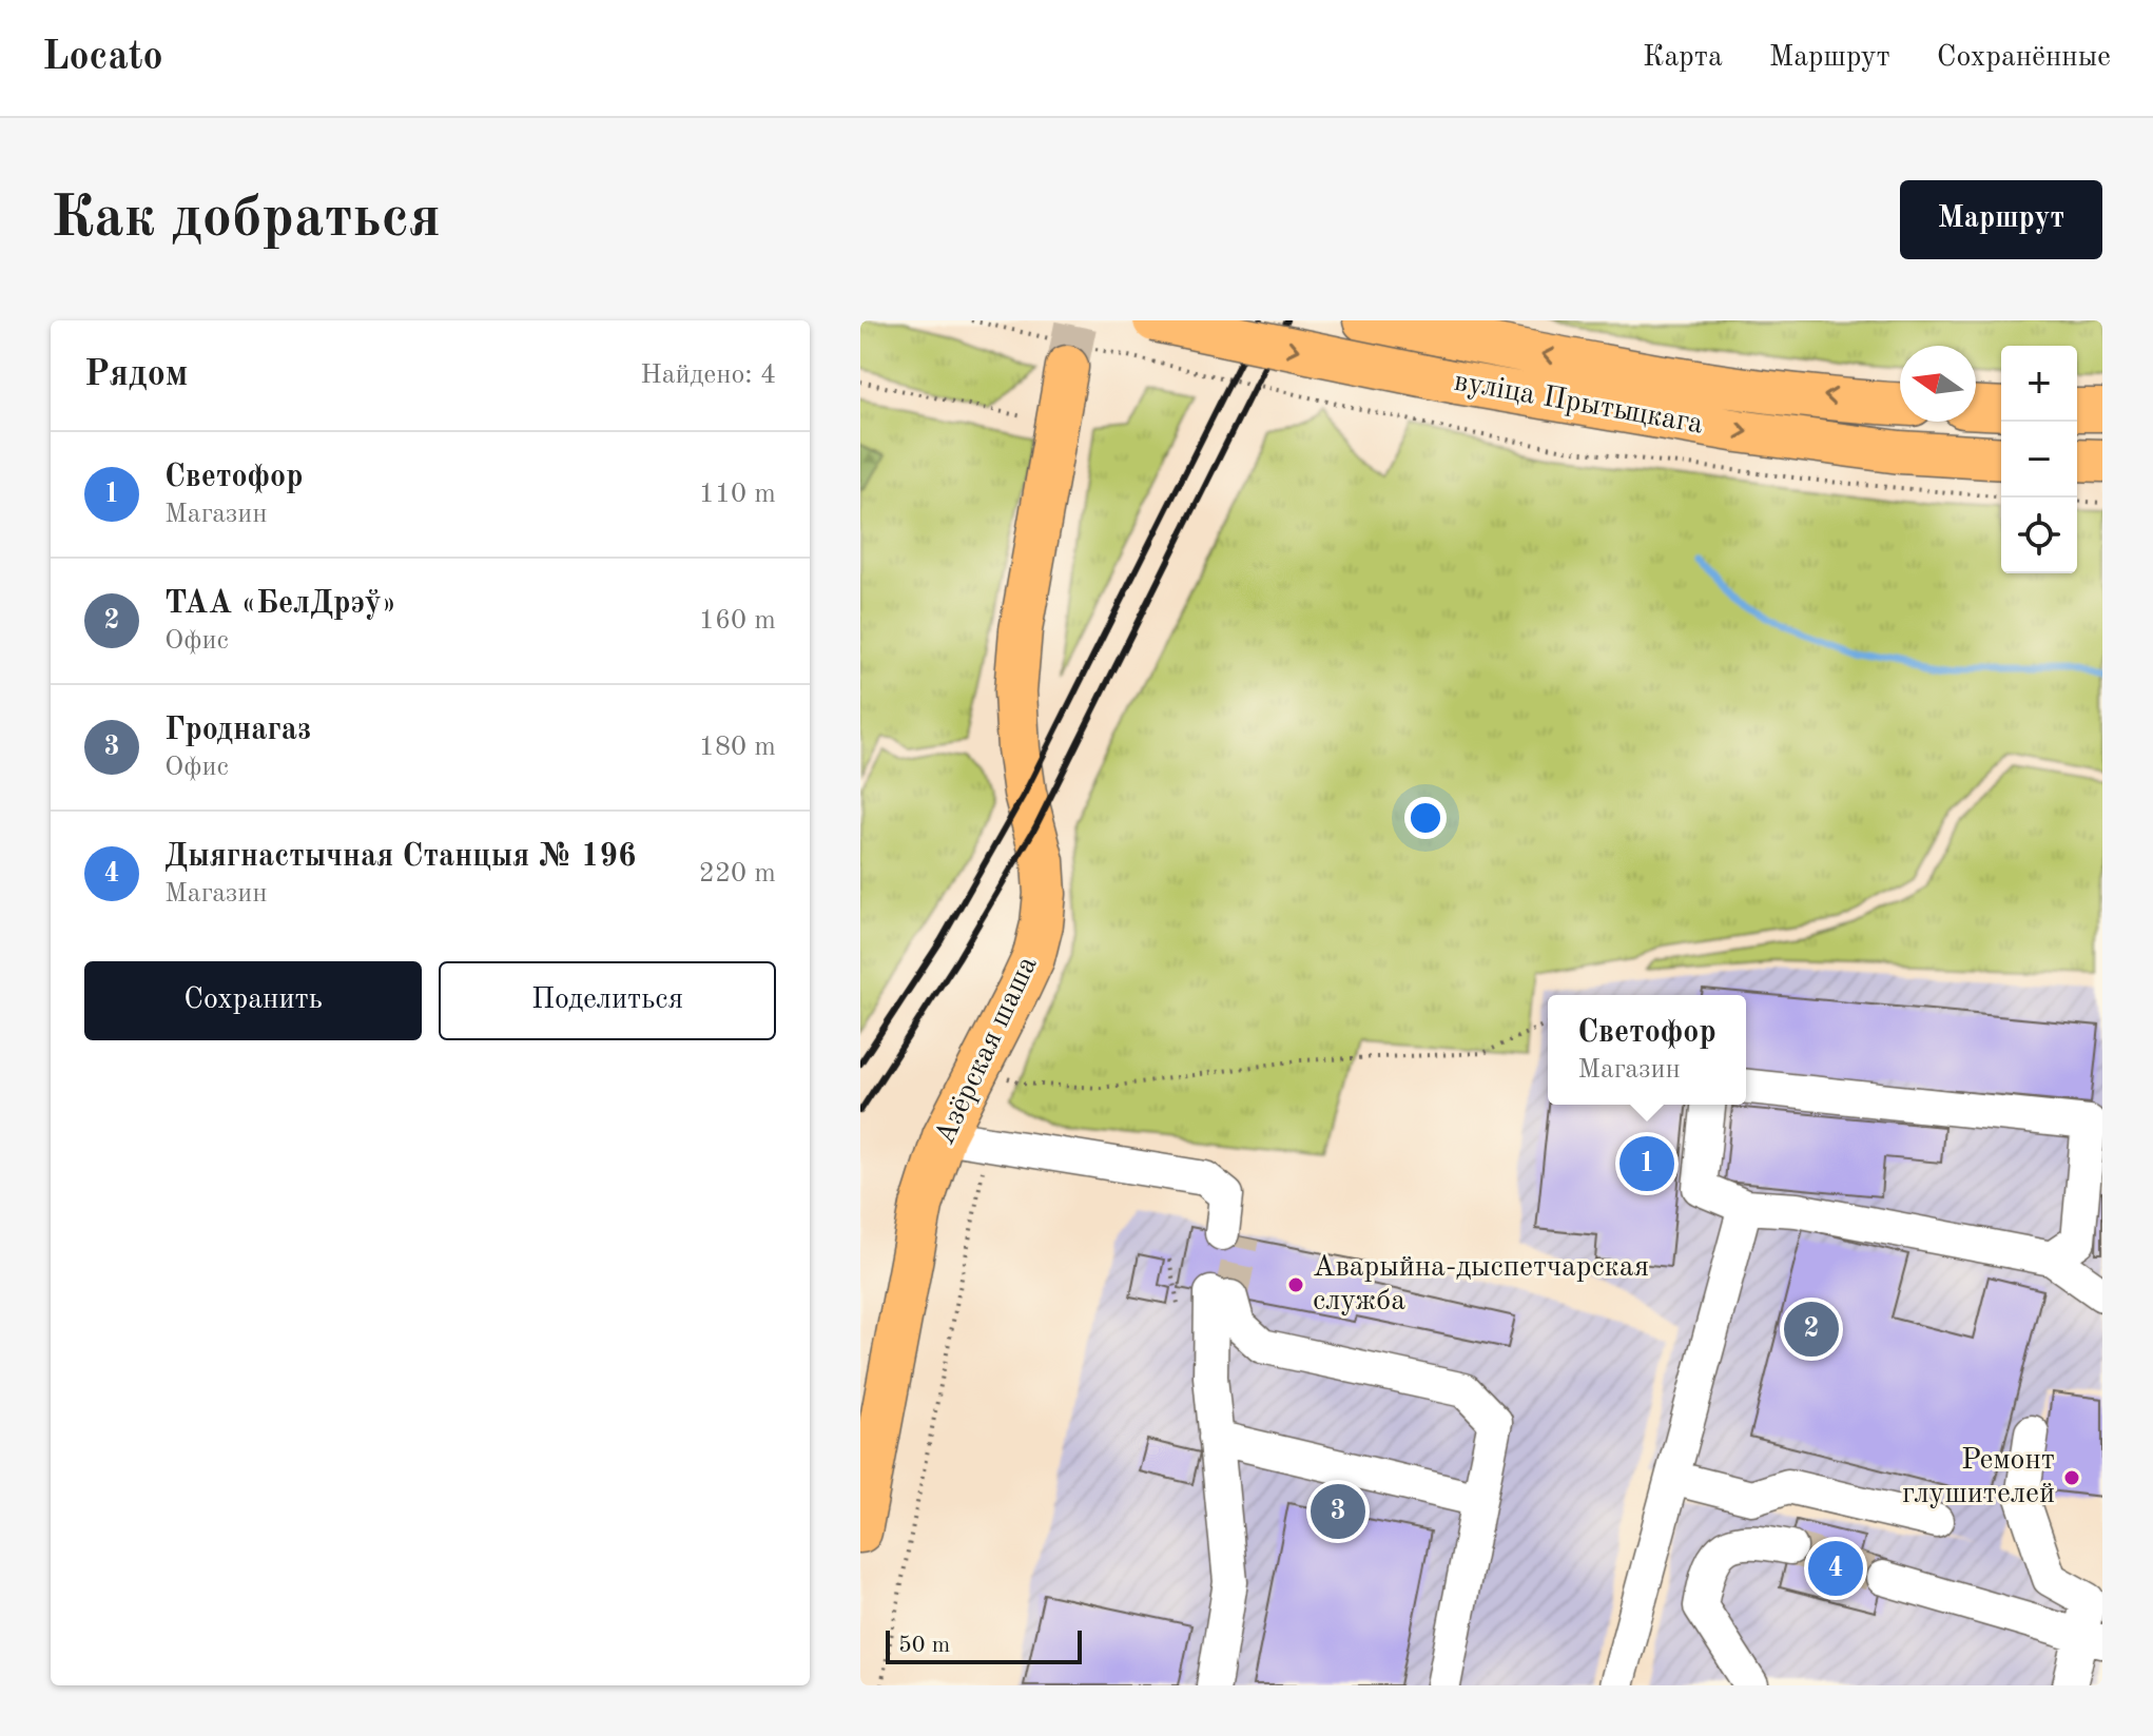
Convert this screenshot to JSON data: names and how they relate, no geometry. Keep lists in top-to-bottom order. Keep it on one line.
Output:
{"streets":{"main road":["вуліца Прытыцкага","Азёрская шаша"]},"places":["Аварыйна-дыспетчарская служба","Ремонт глушителей"],"scale_bar":"50 m","north":"left","page":{"header":"Locato","nav":["Карта","Маршрут","Сохранённые"],"buttons":["Маршрут",["Сохранить","Поделиться"]],"title":"Как добраться","heading":["Рядом","Найдено: 4"],"map_buttons":["+","−"],"list":[{"mark":"1","name":"Светофор","note":"Магазин","value":"110 m"},{"mark":"2","name":"ТАА «БелДрэў»","note":"Офис","value":"160 m"},{"mark":"3","name":"Гроднагаз","note":"Офис","value":"180 m"},{"mark":"4","name":"Дыягнастычная Станцыя № 196","note":"Магазин","value":"220 m"}],"popup":["Светофор","Магазин"],"pins":["1","2","3","4"],"scale":"50 m"}}
